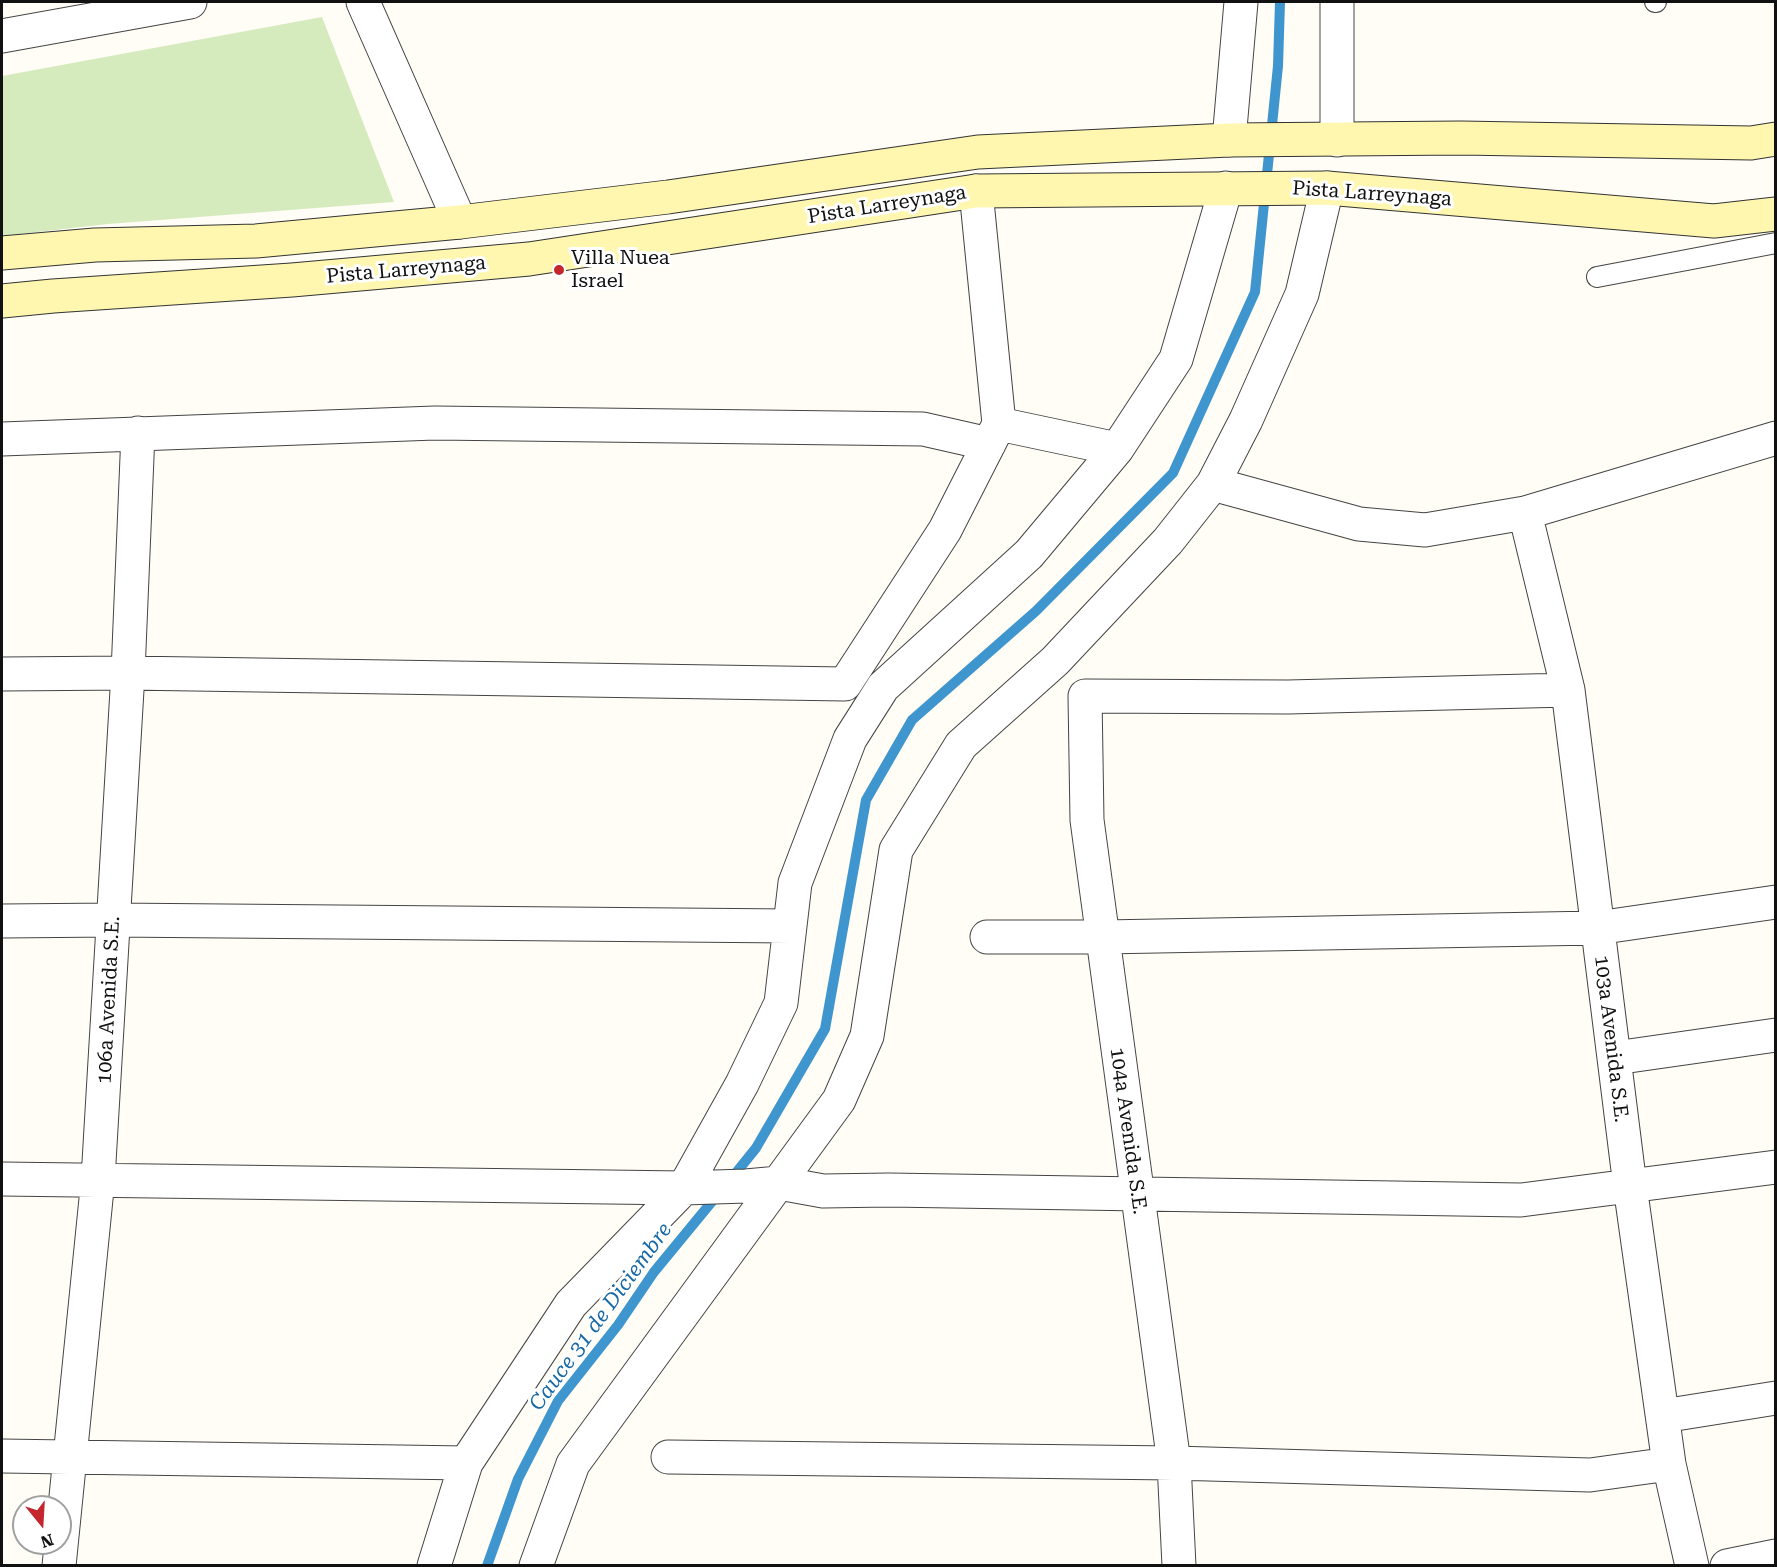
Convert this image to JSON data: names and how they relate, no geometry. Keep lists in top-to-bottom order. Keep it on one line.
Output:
{"streets":{"main road":["Pista Larreynaga"],"street":["106a Avenida S.E.","103a Avenida S.E.","104a Avenida S.E."]},"crossings":[["103a Avenida S.E.","104a Avenida S.E."]],"water":["Cauce 31 de Diciembre"],"places":["Villa Nuea Israel"],"north":"bottom"}
